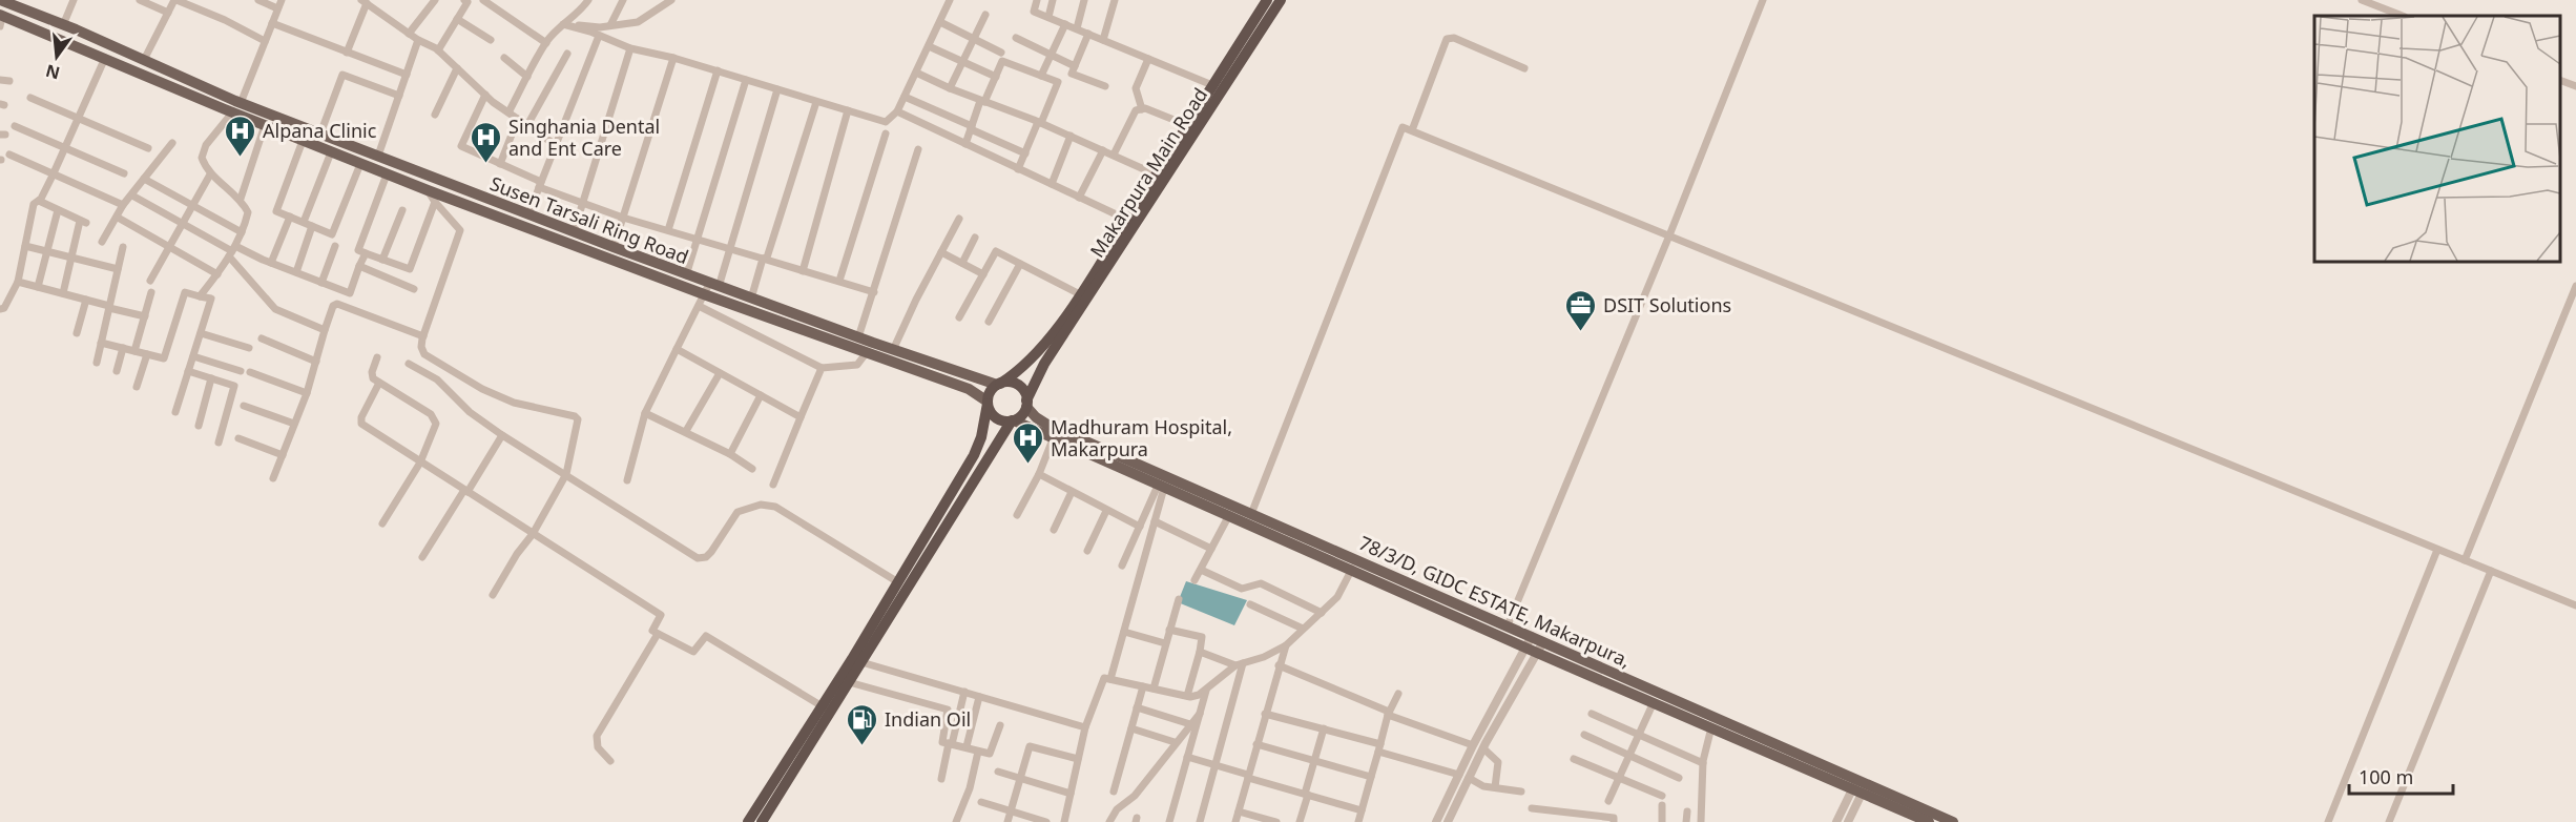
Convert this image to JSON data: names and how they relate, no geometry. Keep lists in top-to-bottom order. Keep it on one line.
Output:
{"streets":{"highway":["Makarpura Main Road"],"main road":["Susen Tarsali Ring Road","78/3/D, GIDC ESTATE, Makarpura,"]},"crossings":[["Makarpura Main Road","Susen Tarsali Ring Road"],["Makarpura Main Road","78/3/D, GIDC ESTATE, Makarpura,"],["Susen Tarsali Ring Road","78/3/D, GIDC ESTATE, Makarpura,"]],"places":{"hospital":["Alpana Clinic","Singhania Dental and Ent Care","Madhuram Hospital, Makarpura"],"office":["DSIT Solutions"],"fuel station":["Indian Oil"]},"scale_bar":"100 m","north":"bottom"}
